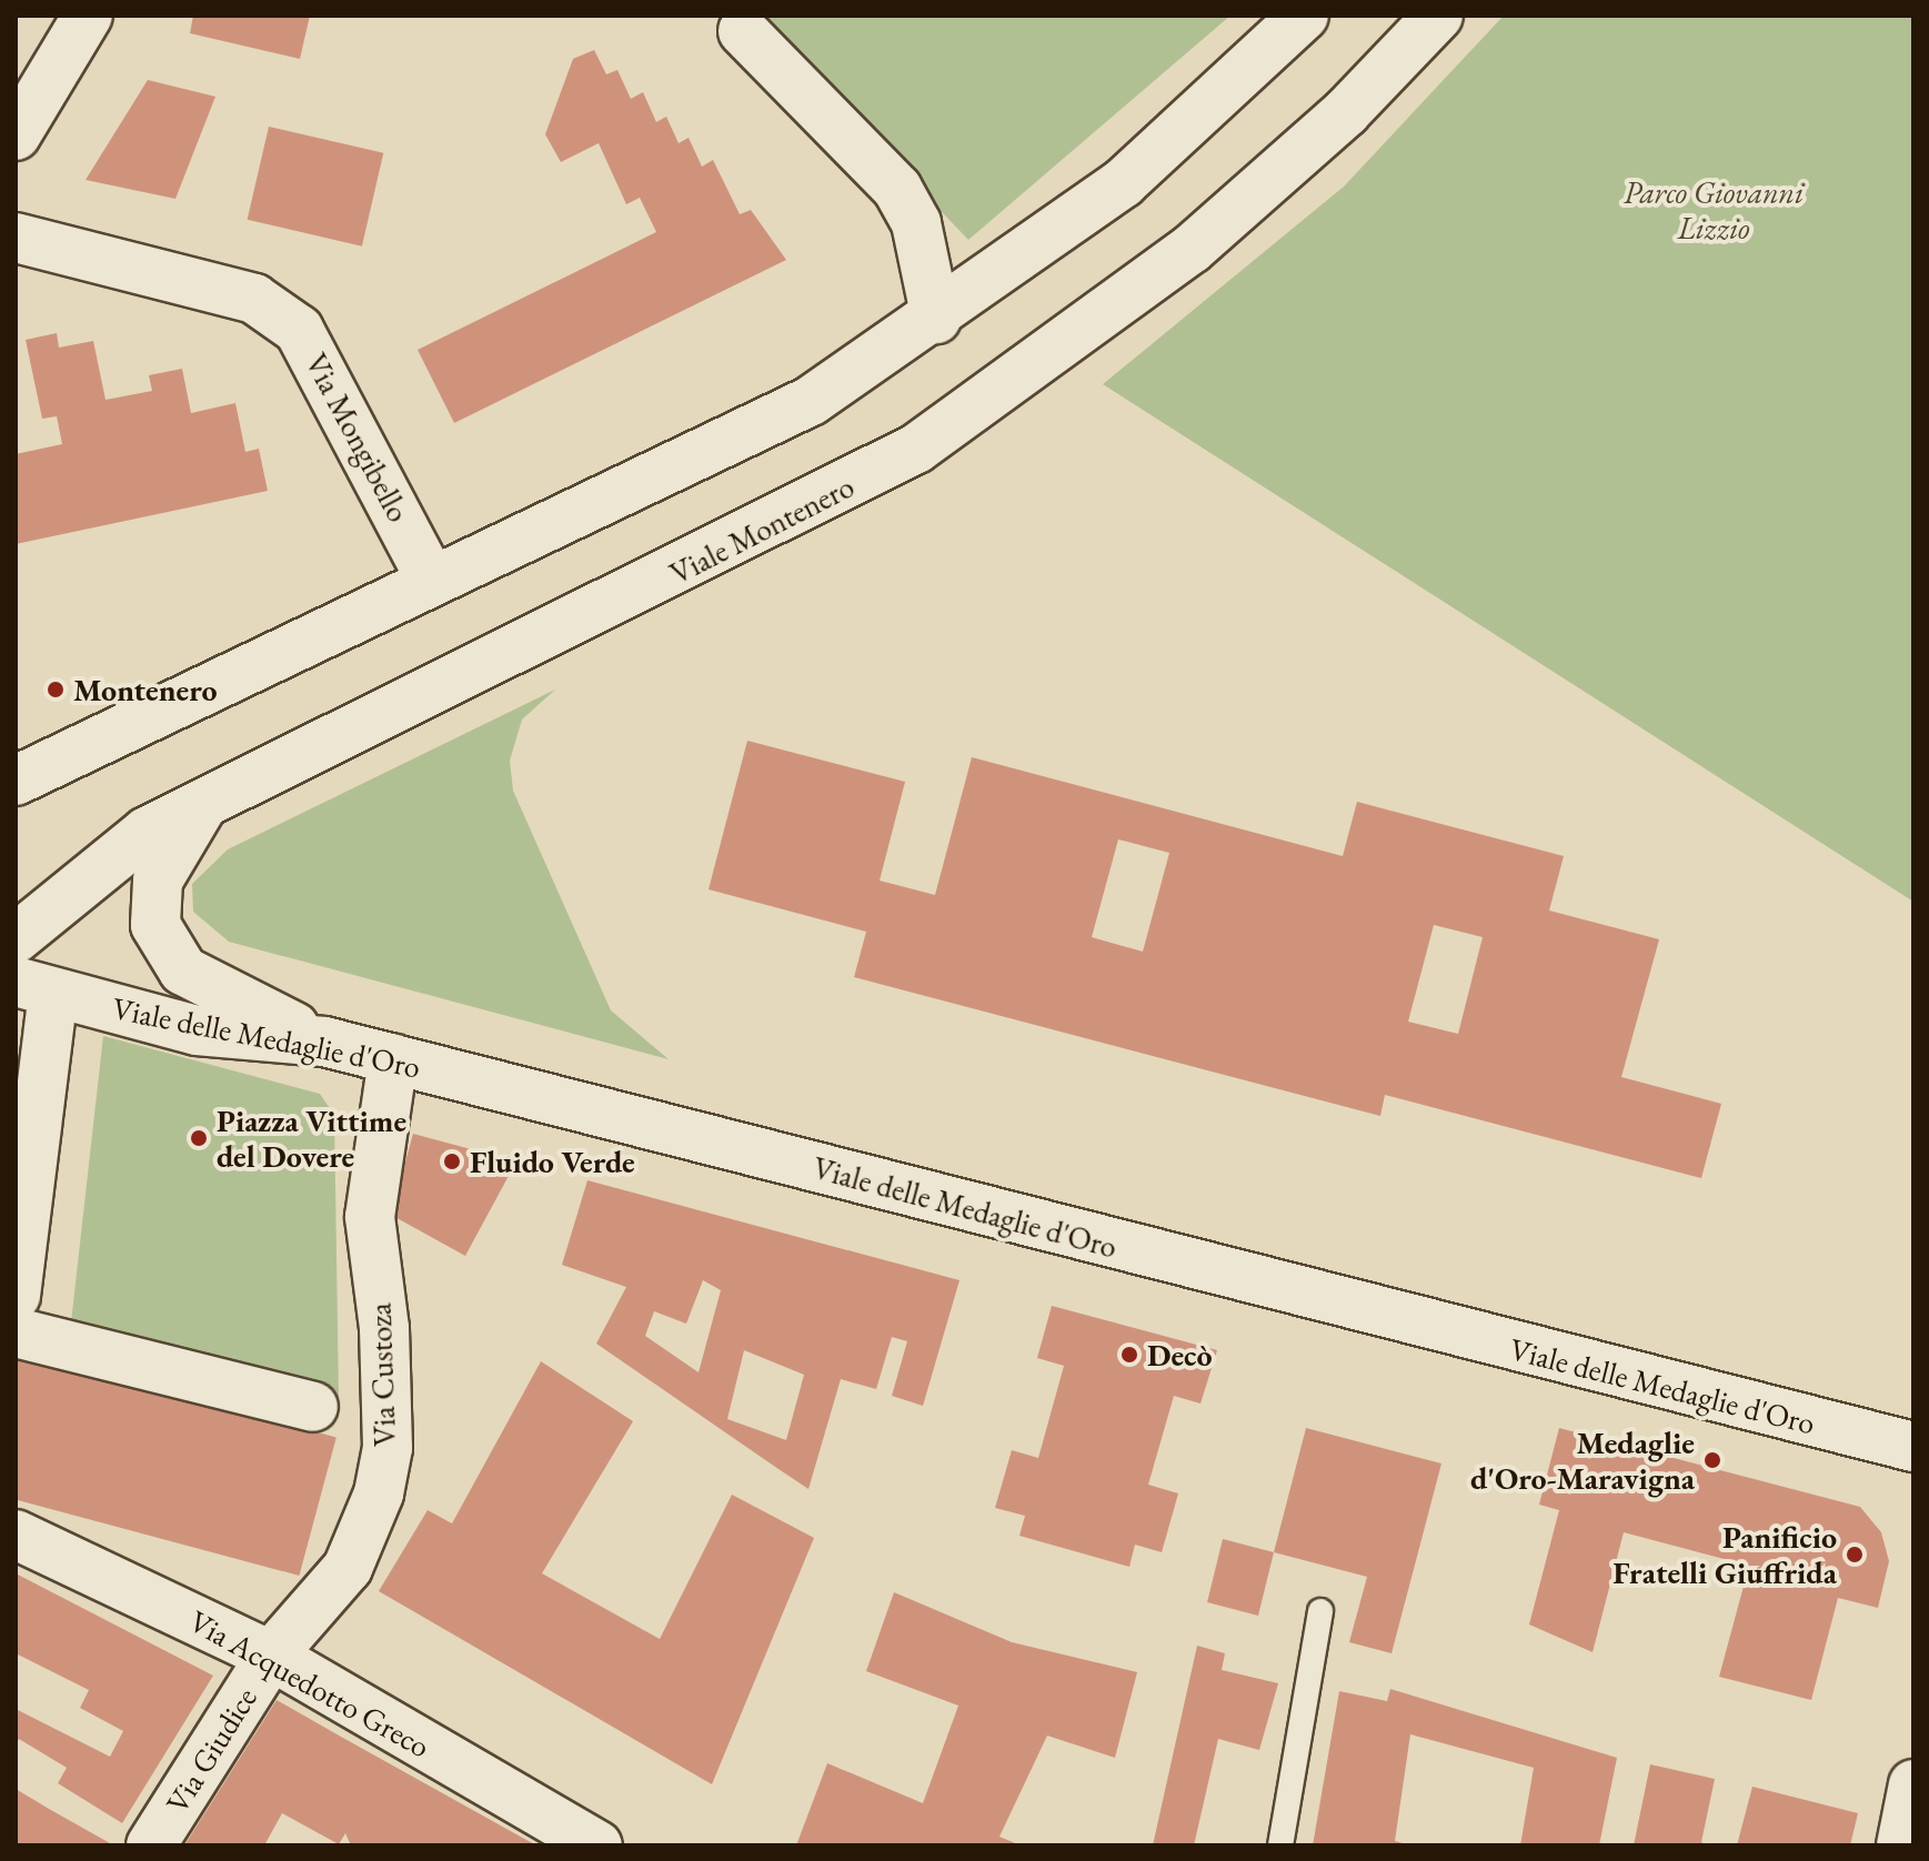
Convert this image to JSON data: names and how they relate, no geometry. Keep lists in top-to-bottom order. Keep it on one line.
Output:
{"streets":{"street":["Via Mongibello","Viale Montenero","Viale delle Medaglie d'Oro","Via Custoza","Via Acquedotto Greco","Via Giudice"]},"crossings":[["Viale delle Medaglie d'Oro","Via Custoza"],["Via Custoza","Via Acquedotto Greco"],["Via Custoza","Via Giudice"],["Via Acquedotto Greco","Via Giudice"]],"parks":["Parco Giovanni Lizzio"],"places":["Montenero","Piazza Vittime del Dovere","Fluido Verde","Decò","Medaglie d'Oro-Maravigna","Panificio Fratelli Giuffrida"]}
